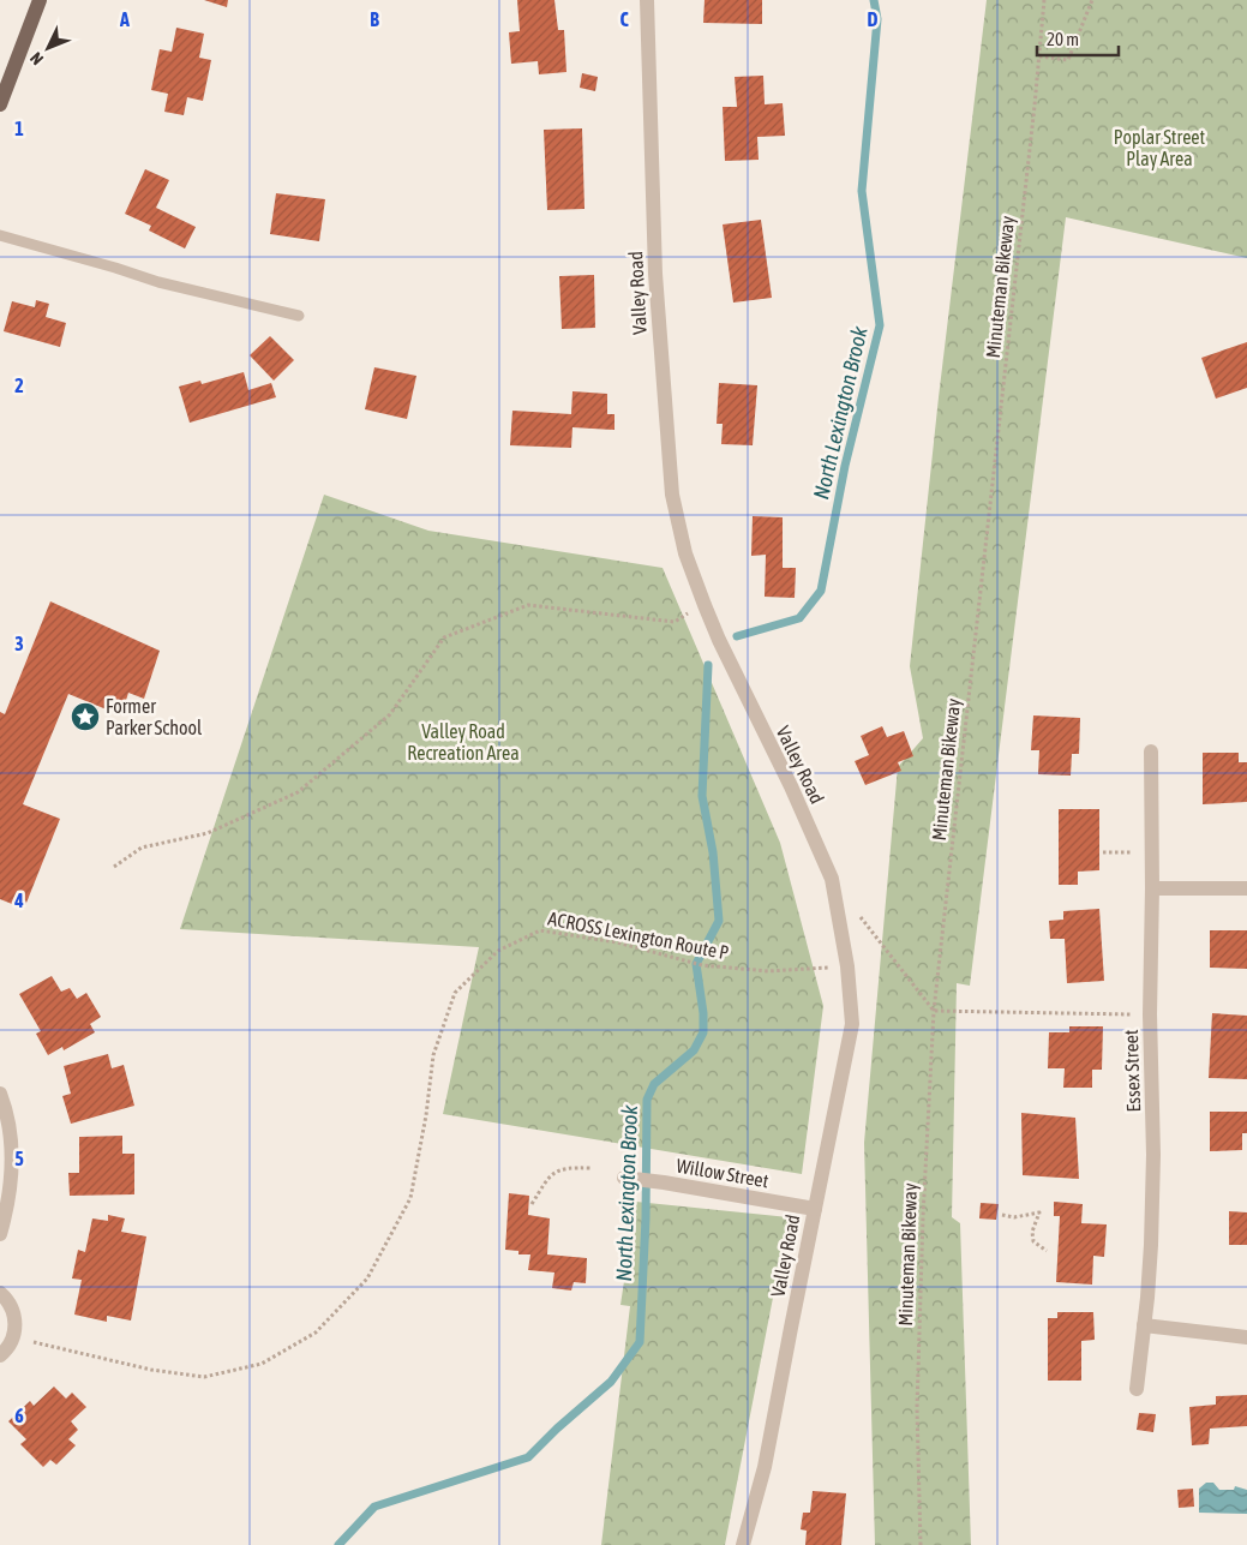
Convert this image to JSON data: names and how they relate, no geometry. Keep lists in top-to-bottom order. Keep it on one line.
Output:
{"streets":{"street":["Valley Road","Essex Street","Willow Street"],"path":["Minuteman Bikeway","ACROSS Lexington Route P"]},"crossings":[["Valley Road","ACROSS Lexington Route P"],["Valley Road","Willow Street"]],"water":["North Lexington Brook"],"parks":["Poplar Street Play Area","Valley Road Recreation Area"],"places":{"place":["Former Parker School"]},"scale_bar":"20 m","north":"bottom left","grid":{"columns":["A","B","C","D"],"rows":["1","2","3","4","5","6"]}}
